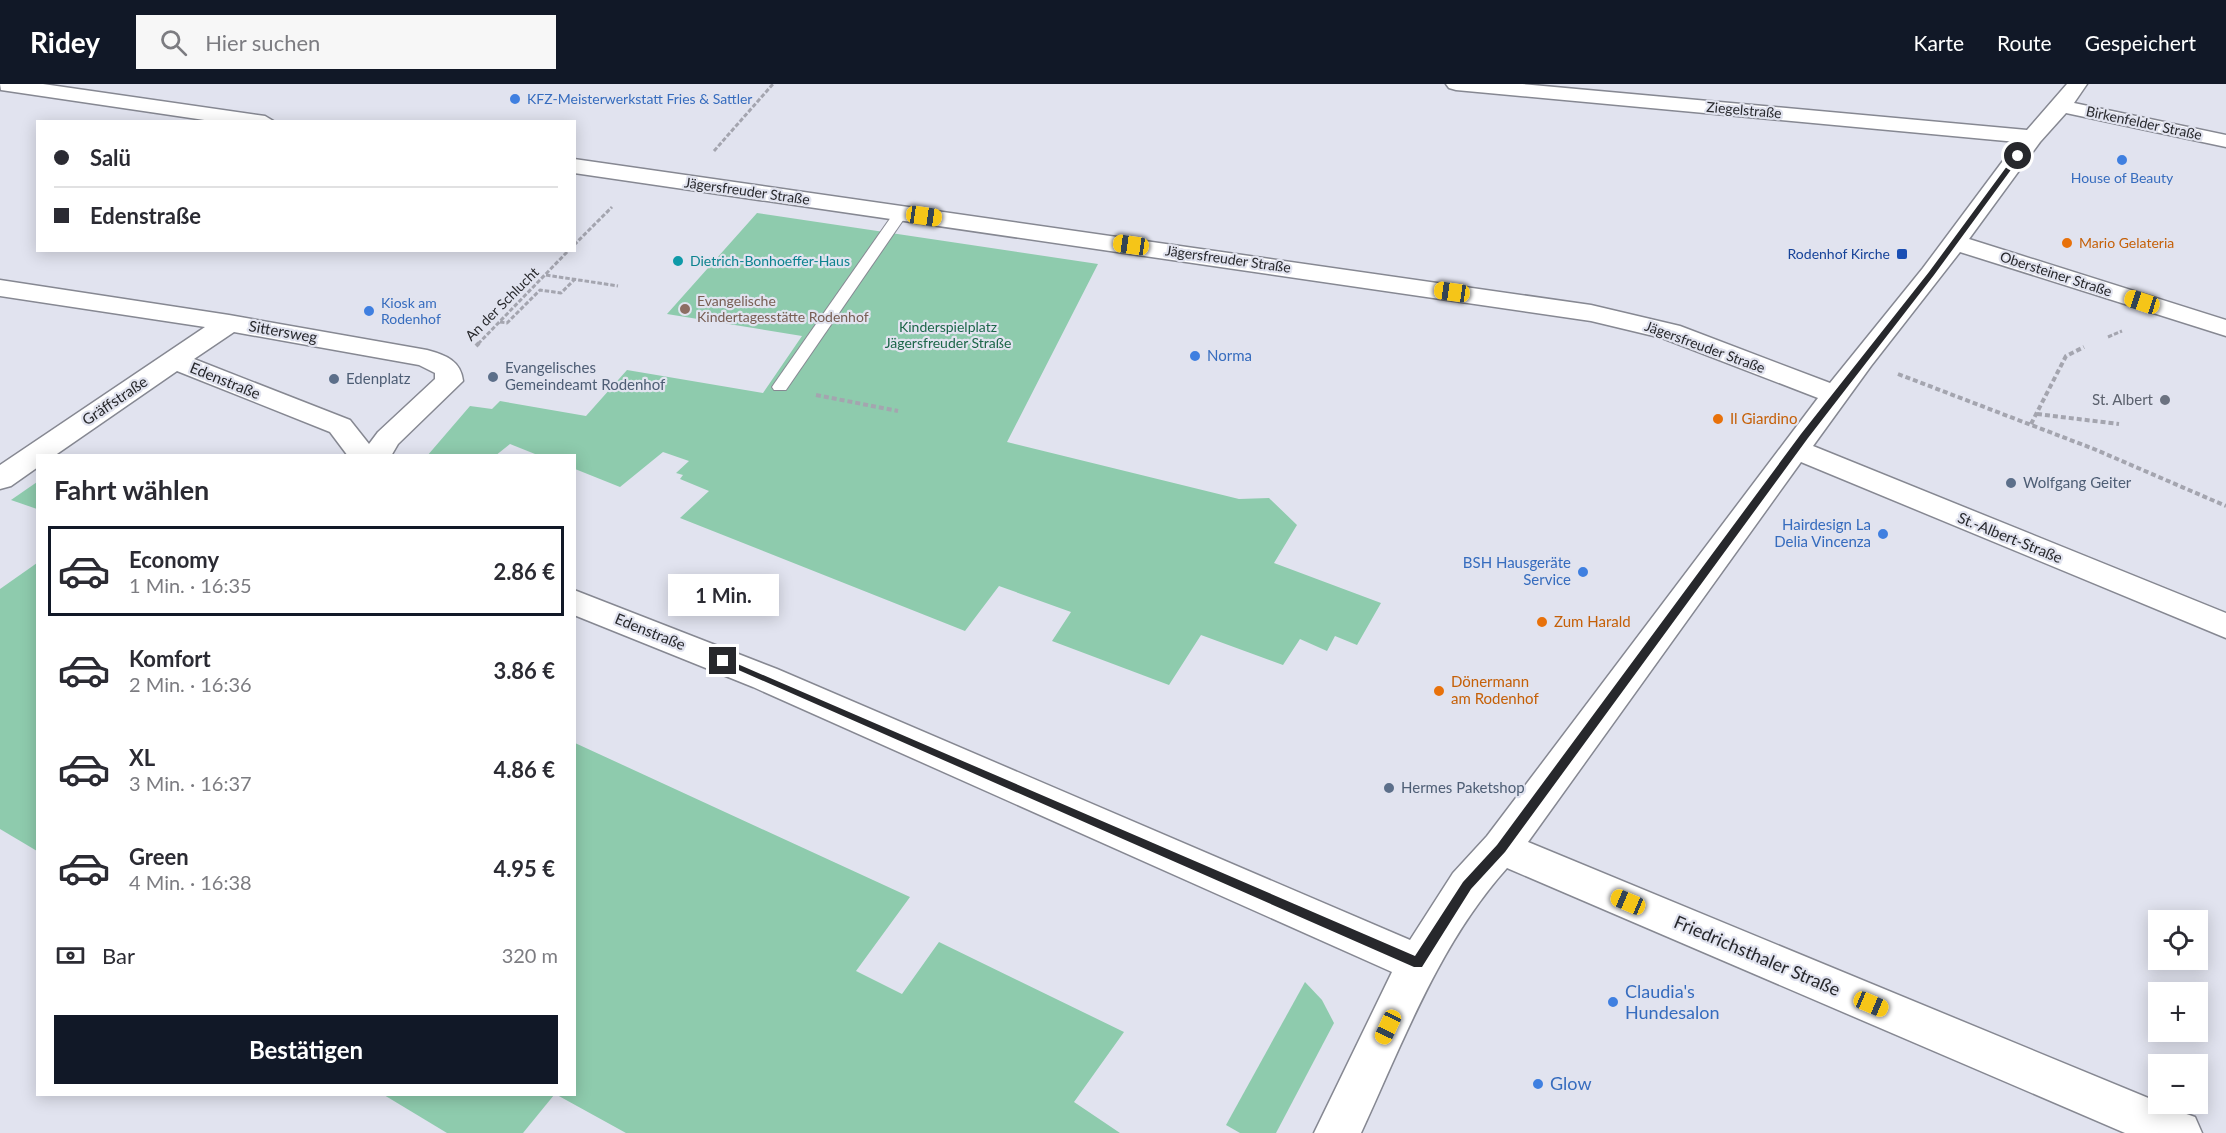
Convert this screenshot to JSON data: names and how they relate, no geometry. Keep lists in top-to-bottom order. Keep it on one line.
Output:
{"streets":{"street":["Ziegelstraße","Birkenfelder Straße","Jägersfreuder Straße","Obersteiner Straße","Sittersweg","Edenstraße","Gräffstraße","St.-Albert-Straße","Friedrichsthaler Straße"],"path":["An der Schlucht"]},"crossings":[["An der Schlucht","Sittersweg"],["Sittersweg","Gräffstraße"],["Edenstraße","Gräffstraße"]],"parks":["Kinderspielplatz Jägersfreuder Straße"],"places":{"other":["KFZ-Meisterwerkstatt Fries & Sattler","House of Beauty","Mario Gelateria","Dietrich-Bonhoeffer-Haus","Evangelische Kindertagesstätte Rodenhof","Kiosk am Rodenhof","Norma","Evangelisches Gemeindeamt Rodenhof","Edenplatz","St. Albert","Il Giardino","Wolfgang Geiter","Hairdesign La Delia Vincenza","BSH Hausgeräte Service","Zum Harald","Dönermann am Rodenhof","Hermes Paketshop","Claudia's Hundesalon","Glow"],"transit":["Rodenhof Kirche"]},"page":{"header":"Ridey","search":"Hier suchen","nav":["Karte","Route","Gespeichert"],"banner":["Salü","Edenstraße"],"heading":"Fahrt wählen","list":[{"name":"Economy","note":"1 Min. · 16:35","value":"2.86 €"},{"name":"Komfort","note":"2 Min. · 16:36","value":"3.86 €"},{"name":"XL","note":"3 Min. · 16:37","value":"4.86 €"},{"name":"Green","note":"4 Min. · 16:38","value":"4.95 €"}],"bubble":"1 Min.","map_buttons":["+","−"],"pay":["Bar","320 m"],"buttons":"Bestätigen"}}
